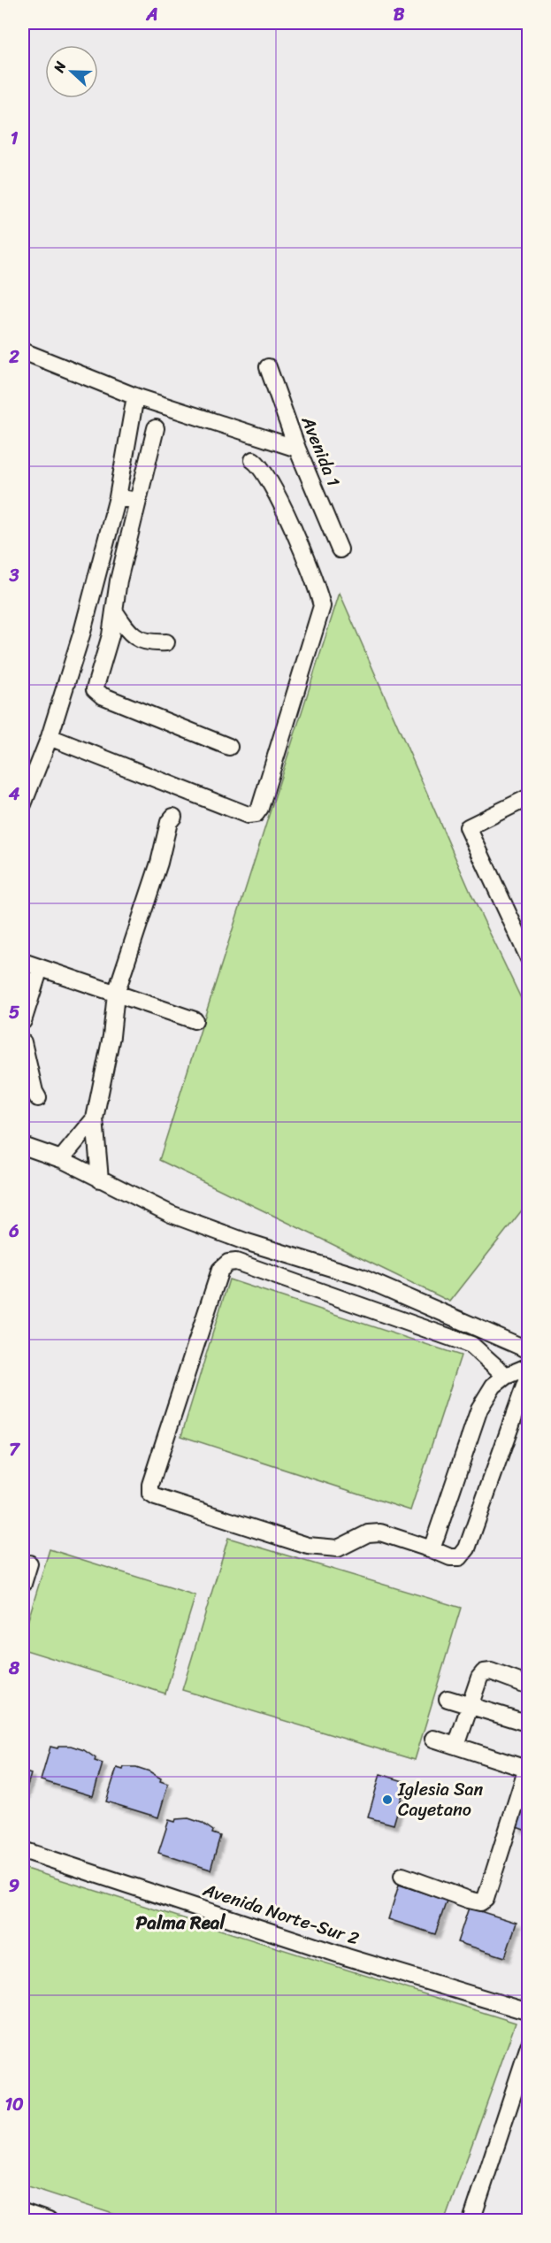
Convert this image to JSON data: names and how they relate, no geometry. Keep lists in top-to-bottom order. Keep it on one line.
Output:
{"streets":{"street":["Avenida 1","Avenida Norte-Sur 2"]},"districts":["Palma Real"],"places":["Iglesia San Cayetano"],"north":"left","grid":{"columns":["A","B"],"rows":["1","2","3","4","5","6","7","8","9","10"]}}
